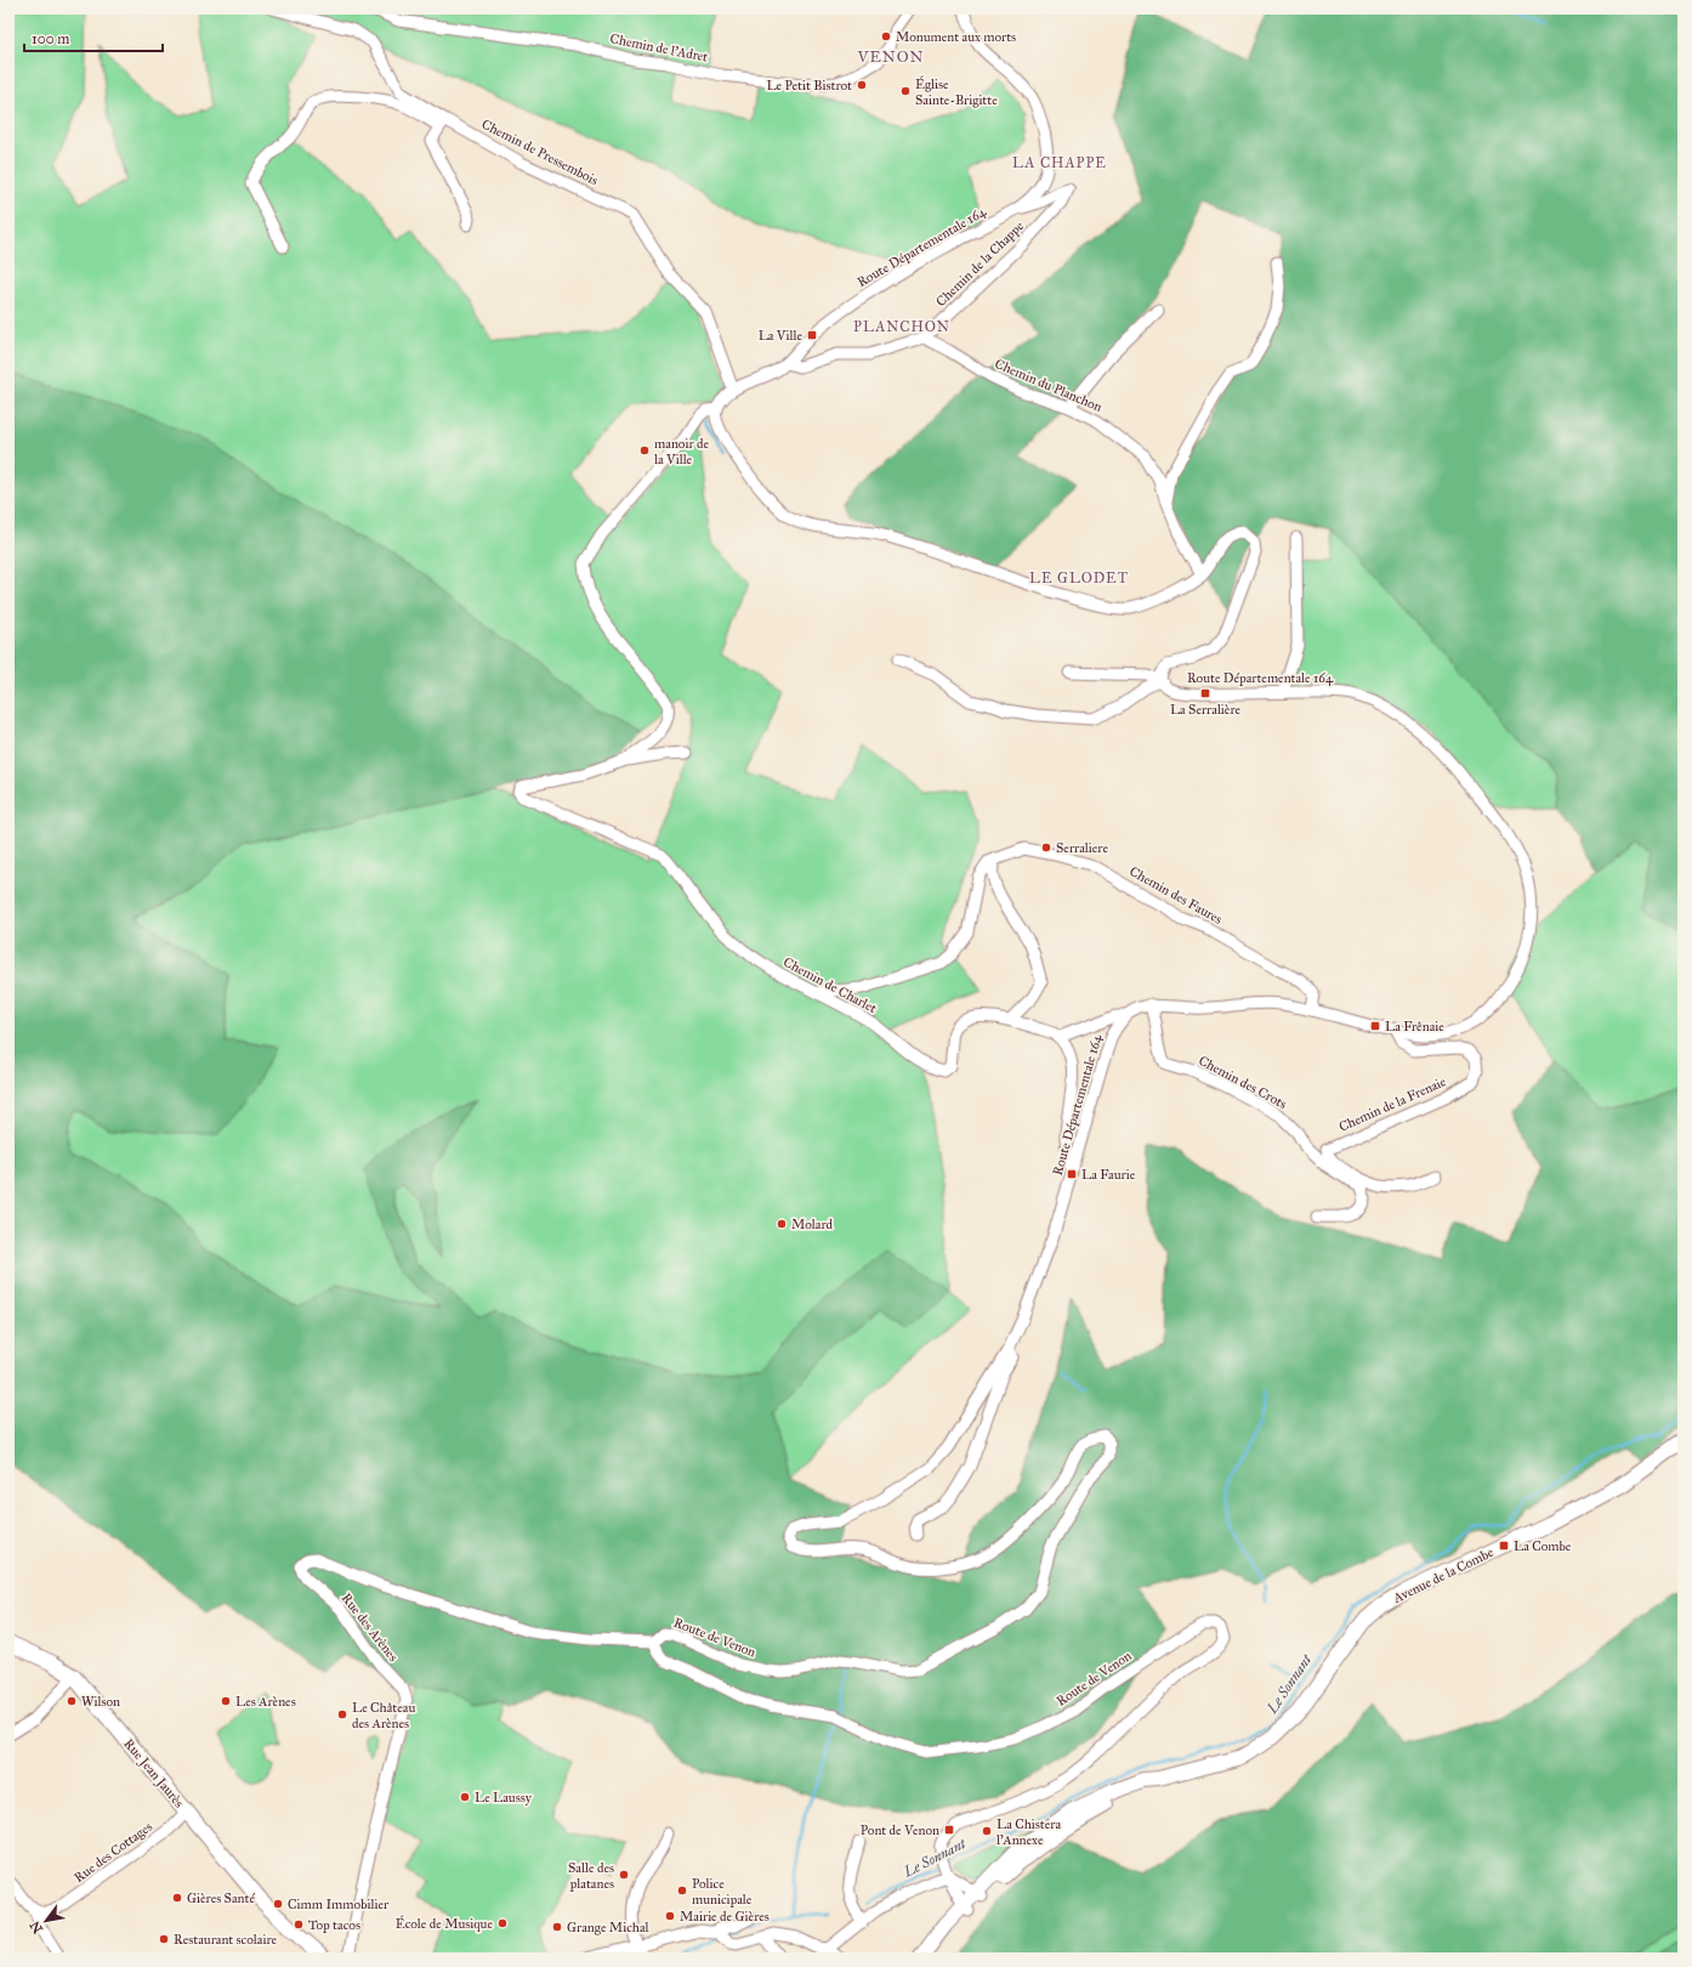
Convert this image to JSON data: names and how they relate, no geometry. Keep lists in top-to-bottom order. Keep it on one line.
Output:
{"streets":{"main road":["Avenue de la Combe","Rue Jean Jaurès"],"street":["Chemin de l'Adret","Chemin de Pressembois","Route Départementale 164","Chemin de la Chappe","Chemin du Planchon","Chemin des Faures","Chemin de Charlet","Chemin des Crots","Chemin de la Frenaie","Rue des Arènes","Route de Venon","Rue des Cottages"]},"crossings":[["Chemin de Pressembois","Route Départementale 164"],["Route Départementale 164","Chemin de la Chappe"],["Route Départementale 164","Chemin du Planchon"],["Route Départementale 164","Chemin des Faures"],["Route Départementale 164","Chemin des Crots"],["Route Départementale 164","Chemin de la Frenaie"],["Route Départementale 164","Route de Venon"],["Chemin de la Chappe","Chemin du Planchon"],["Avenue de la Combe","Route de Venon"],["Rue des Arènes","Route de Venon"],["Rue Jean Jaurès","Rue des Cottages"]],"districts":["VENON","LA CHAPPE","PLANCHON","LE GLODET"],"water":["Le Sonnant"],"places":{"other":["Monument aux morts","Le Petit Bistrot","Église Sainte-Brigitte","manoir de la Ville","Serraliere","Molard","Wilson","Les Arènes","Le Château des Arènes","Le Laussy","La Chistera l’Annexe","Salle des platanes","Police municipale","Gières Santé","Cimm Immobilier","Mairie de Gières","École de Musique","Top tacos","Grange Michal","Restaurant scolaire"],"transit":["La Ville","La Serralière","La Frênaie","La Faurie","La Combe","Pont de Venon"]},"scale_bar":"100 m","north":"bottom left"}
